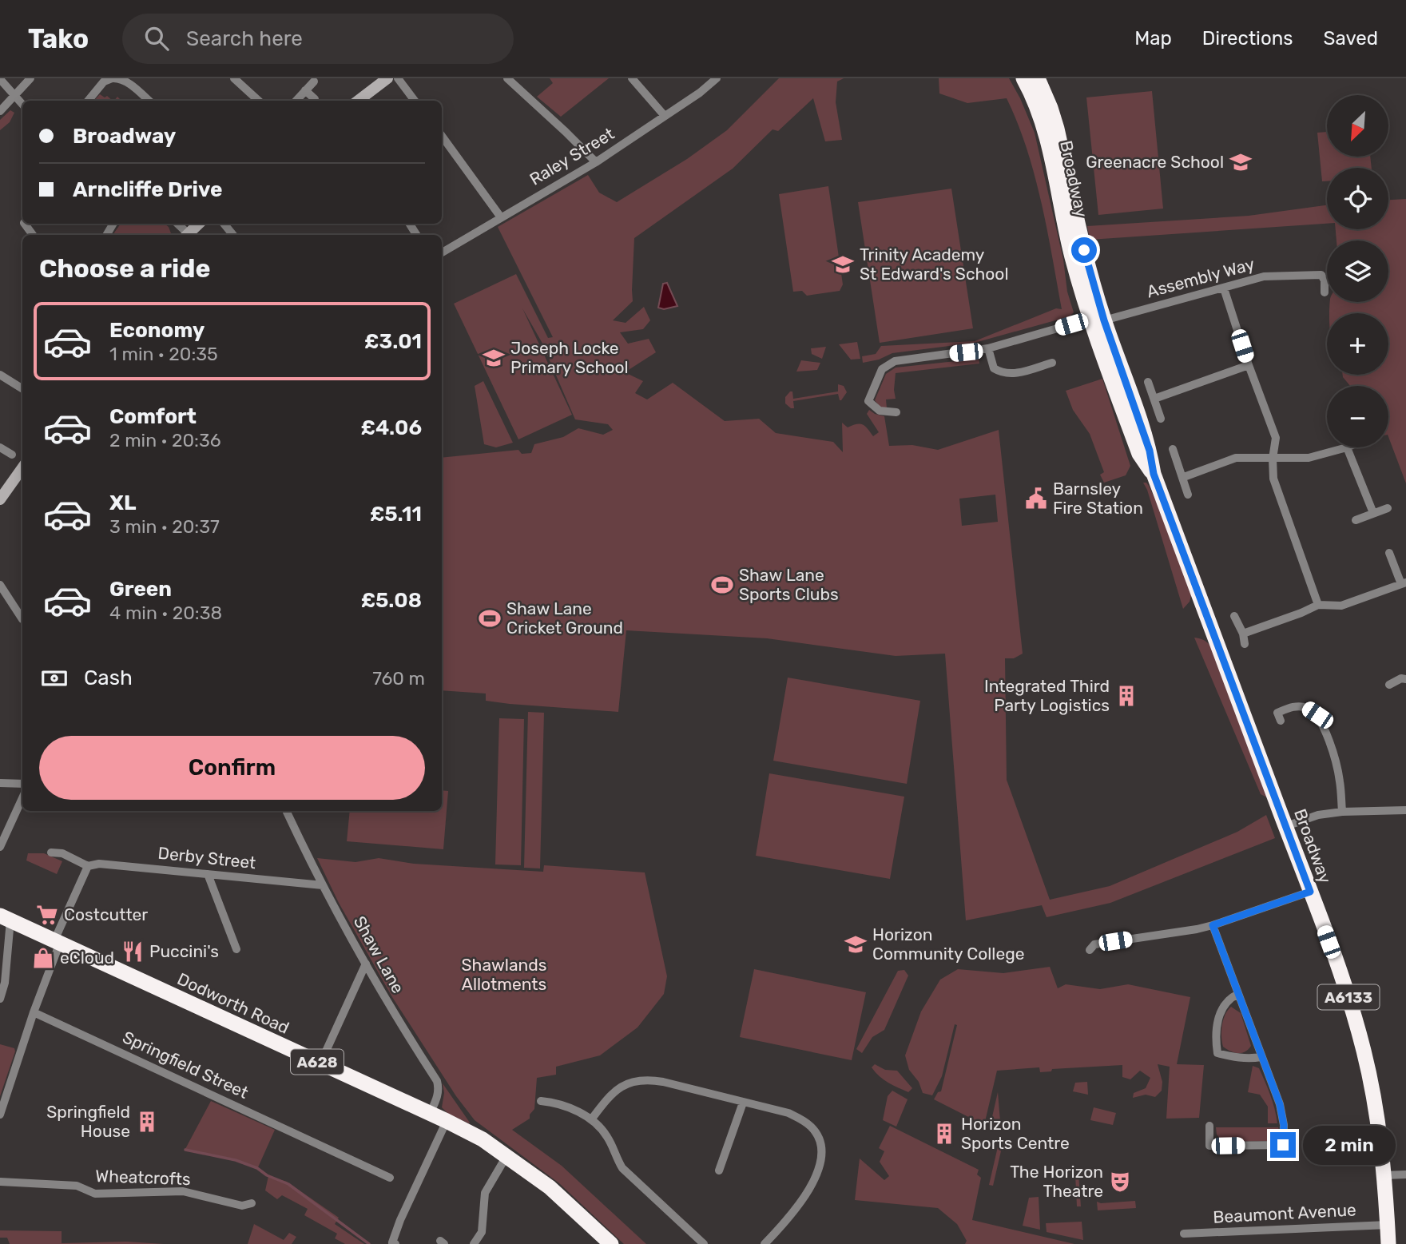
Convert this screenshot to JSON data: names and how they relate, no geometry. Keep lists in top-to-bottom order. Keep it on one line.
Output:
{"streets":{"highway":["Broadway","A6133","Dodworth Road","A628"],"street":["Raley Street","Assembly Way","Derby Street","Shaw Lane","Springfield Street","Wheatcrofts","Beaumont Avenue"]},"crossings":[["Broadway","Assembly Way"],["Broadway","Beaumont Avenue"],["Derby Street","Shaw Lane"],["Shaw Lane","Dodworth Road"]],"parks":["Shawlands Allotments"],"places":{"school or university":["Greenacre School","Trinity Academy St Edward's School","Joseph Locke Primary School","Horizon Community College"],"public building":["Barnsley Fire Station"],"sports":["Shaw Lane Sports Clubs","Shaw Lane Cricket Ground"],"building":["Integrated Third Party Logistics","Springfield House","Horizon Sports Centre"],"supermarket":["Costcutter"],"restaurant":["Puccini's"],"shop":["eCloud"],"theatre":["The Horizon Theatre"]},"north":"bottom left","page":{"header":"Tako","search":"Search here","nav":["Map","Directions","Saved"],"map_buttons":["+","−"],"banner":["Broadway","Arncliffe Drive"],"heading":"Choose a ride","list":[{"name":"Economy","note":"1 min · 20:35","value":"£3.01"},{"name":"Comfort","note":"2 min · 20:36","value":"£4.06"},{"name":"XL","note":"3 min · 20:37","value":"£5.11"},{"name":"Green","note":"4 min · 20:38","value":"£5.08"}],"pay":["Cash","760 m"],"buttons":"Confirm","bubble":"2 min"}}
